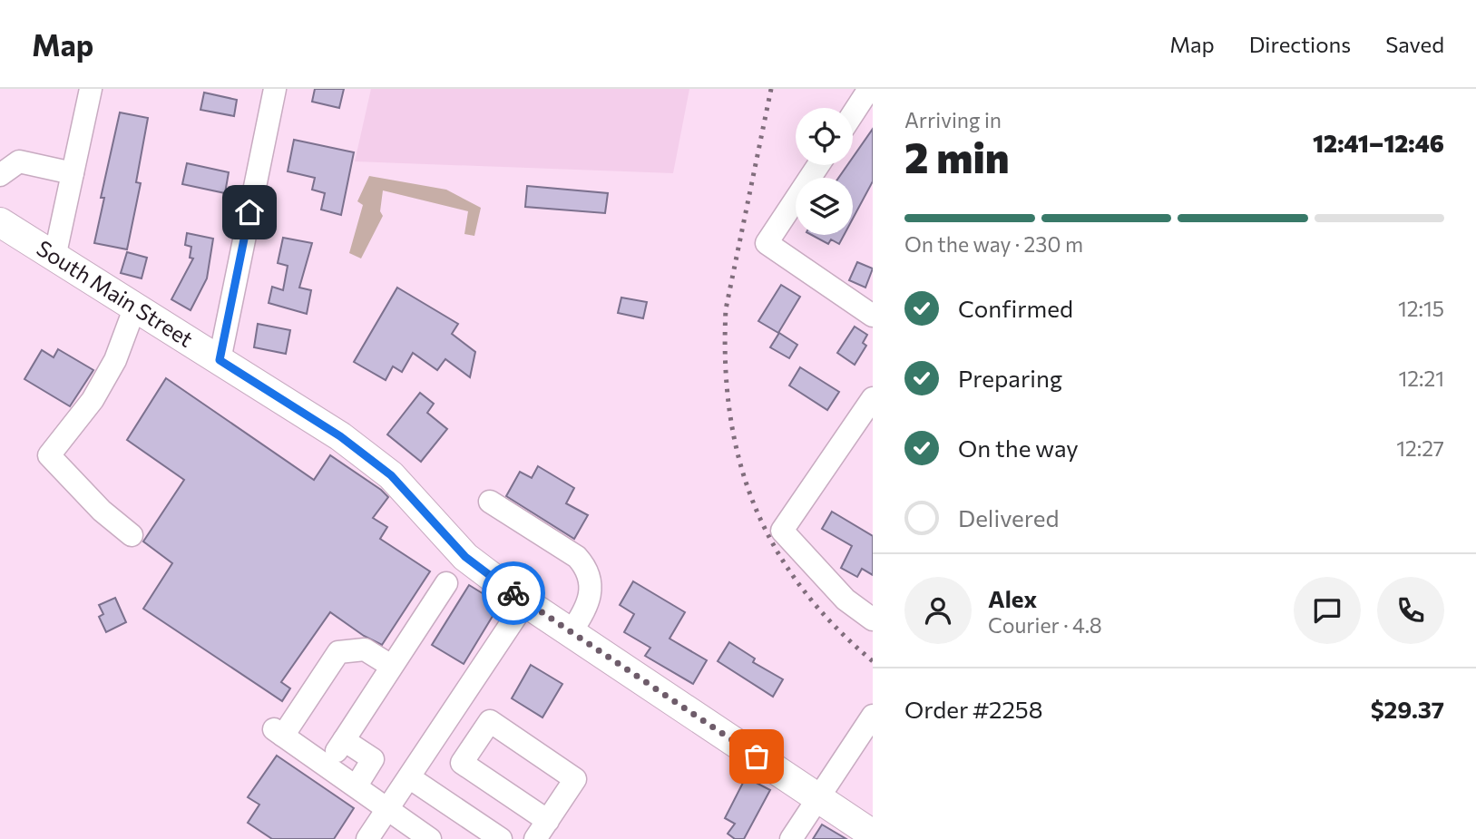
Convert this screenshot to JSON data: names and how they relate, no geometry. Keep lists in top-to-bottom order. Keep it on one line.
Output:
{"streets":{"main road":["South Main Street"]},"page":{"header":"Map","nav":["Map","Directions","Saved"],"heading":["2 min","Arriving in","12:41–12:46"],"panel":["Alex","Courier · 4.8","Order #2258","$29.37"],"bar":"On the way · 230 m","list":[["Confirmed","12:15"],["Preparing","12:21"],["On the way","12:27"],"Delivered"]}}
